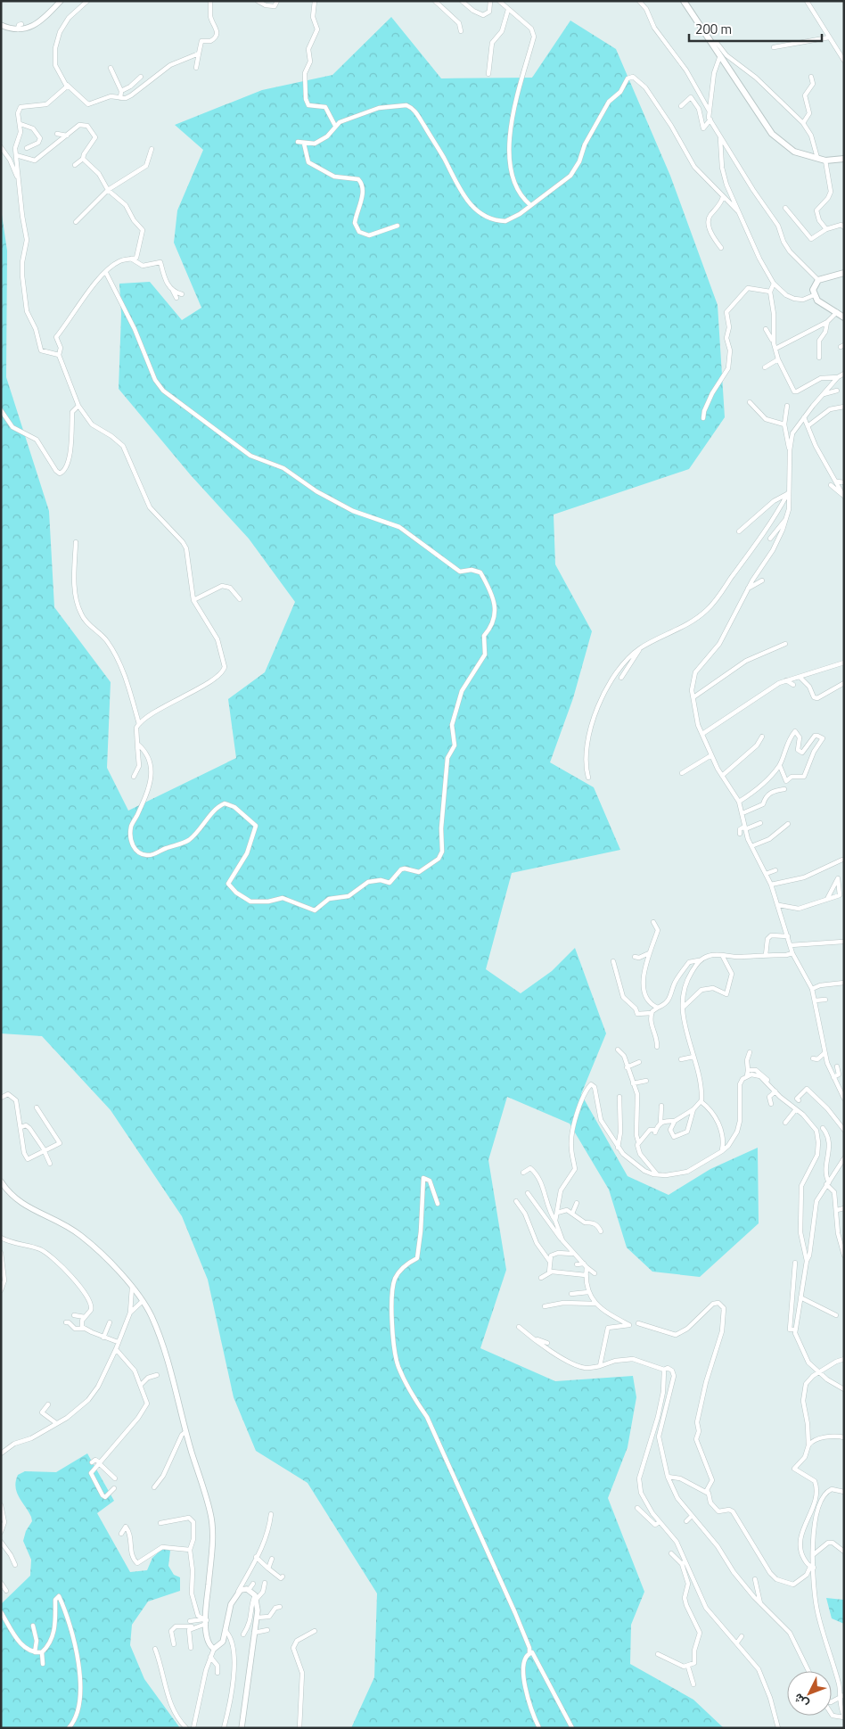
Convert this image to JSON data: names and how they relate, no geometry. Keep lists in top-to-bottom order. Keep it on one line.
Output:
{"scale_bar":"200 m","north":"bottom left"}
